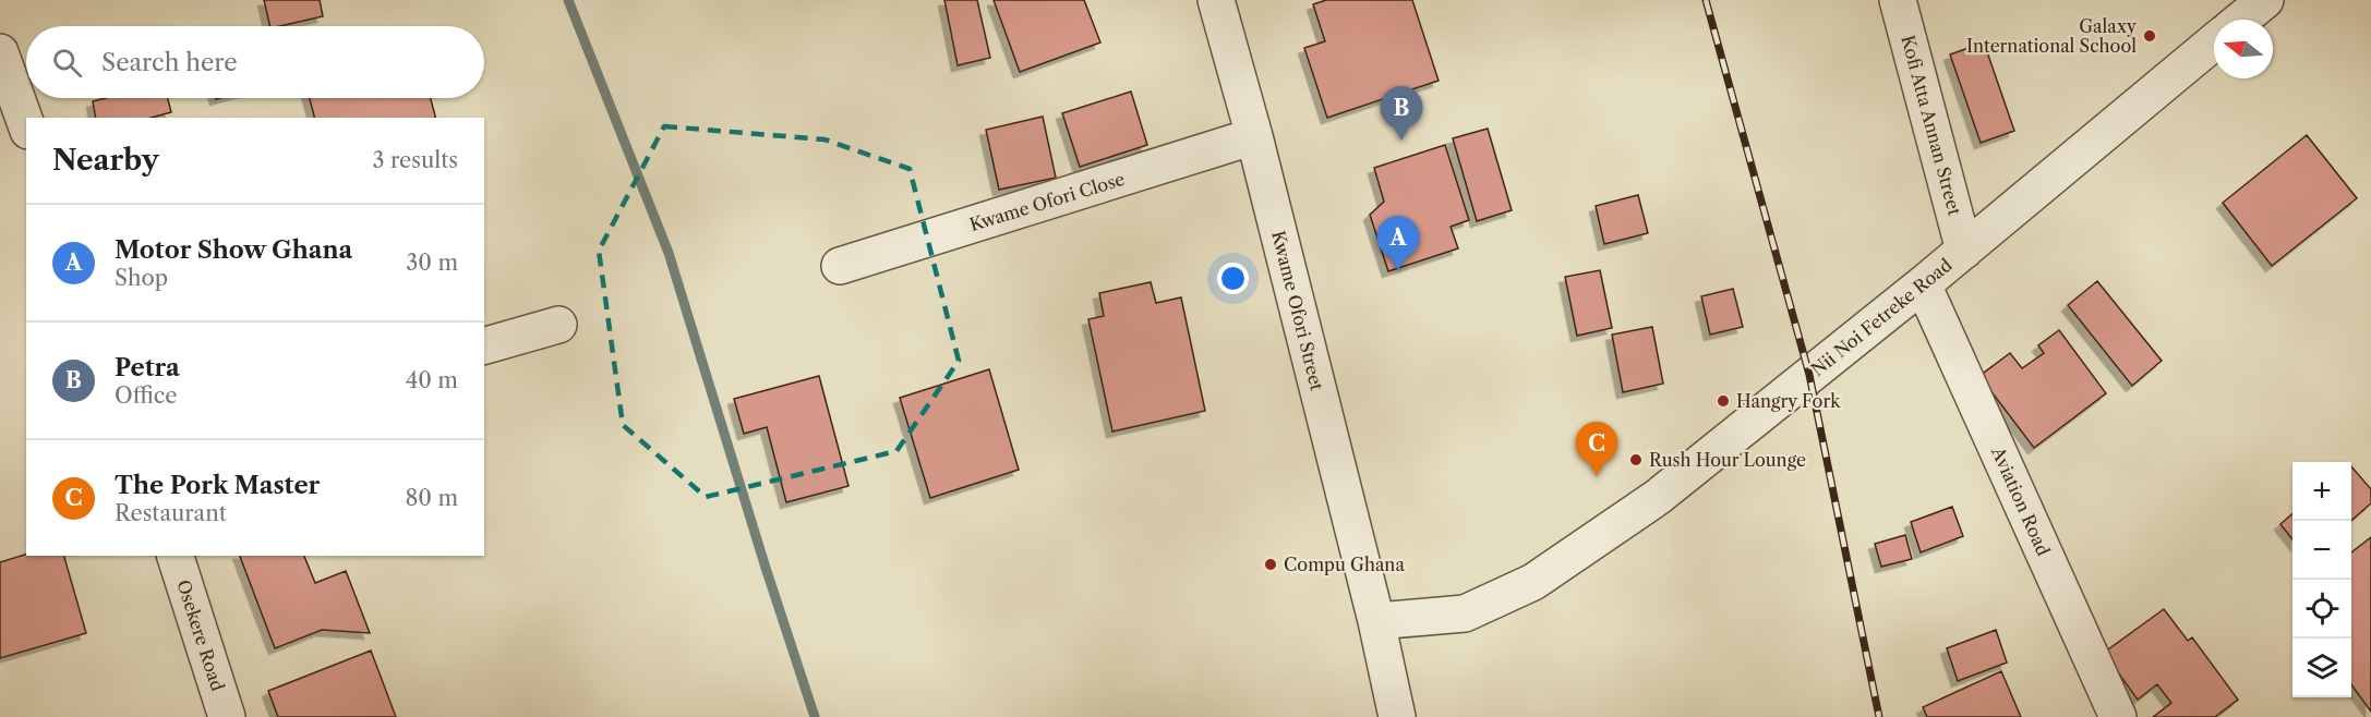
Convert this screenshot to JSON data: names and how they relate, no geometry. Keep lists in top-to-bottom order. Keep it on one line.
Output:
{"streets":{"street":["Kofi Atta Annan Street","Kwame Ofori Close","Kwame Ofori Street","Nii Noi Fetreke Road","Aviation Road","Osekere Road"]},"crossings":[["Kofi Atta Annan Street","Nii Noi Fetreke Road"],["Kwame Ofori Close","Kwame Ofori Street"],["Kwame Ofori Street","Nii Noi Fetreke Road"],["Nii Noi Fetreke Road","Aviation Road"]],"places":["Galaxy International School","Hangry Fork","Rush Hour Lounge","Compu Ghana"],"north":"left","page":{"search":"Search here","pins":["B","A","C"],"heading":["Nearby","3 results"],"list":[{"mark":"A","name":"Motor Show Ghana","note":"Shop","value":"30 m"},{"mark":"B","name":"Petra","note":"Office","value":"40 m"},{"mark":"C","name":"The Pork Master","note":"Restaurant","value":"80 m"}],"map_buttons":["+","−"]}}
